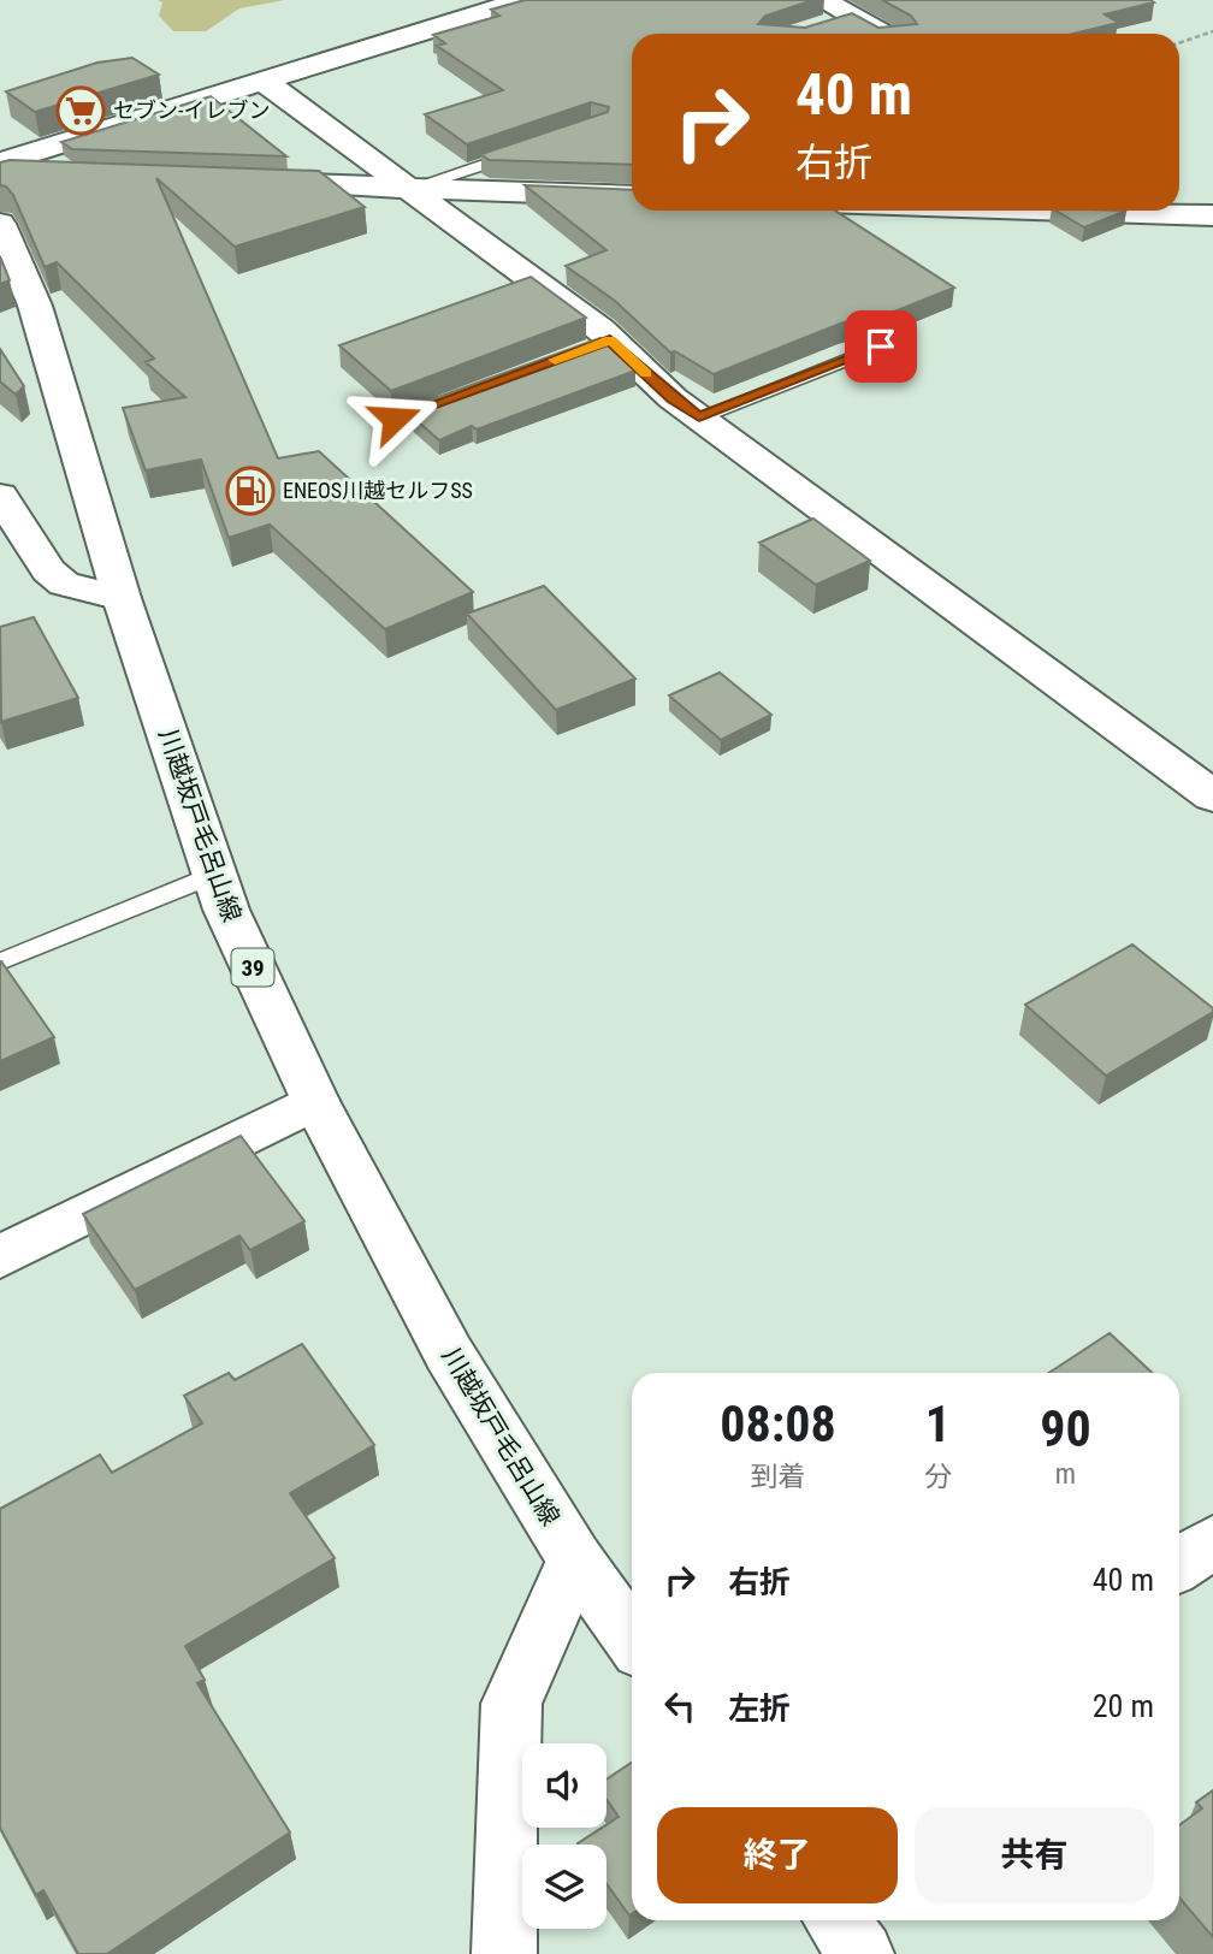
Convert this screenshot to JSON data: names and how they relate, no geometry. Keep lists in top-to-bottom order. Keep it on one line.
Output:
{"streets":{"street":["川越坂戸毛呂山線","39"]},"places":{"supermarket":["セブン-イレブン"],"fuel station":["ENEOS川越セルフSS"]},"page":{"turn":["40 m","右折"],"eta":["08:08","到着","1","分","90","m"],"list":[{"name":"右折","value":"40 m"},{"name":"左折","value":"20 m"}],"buttons":["終了","共有"]}}
